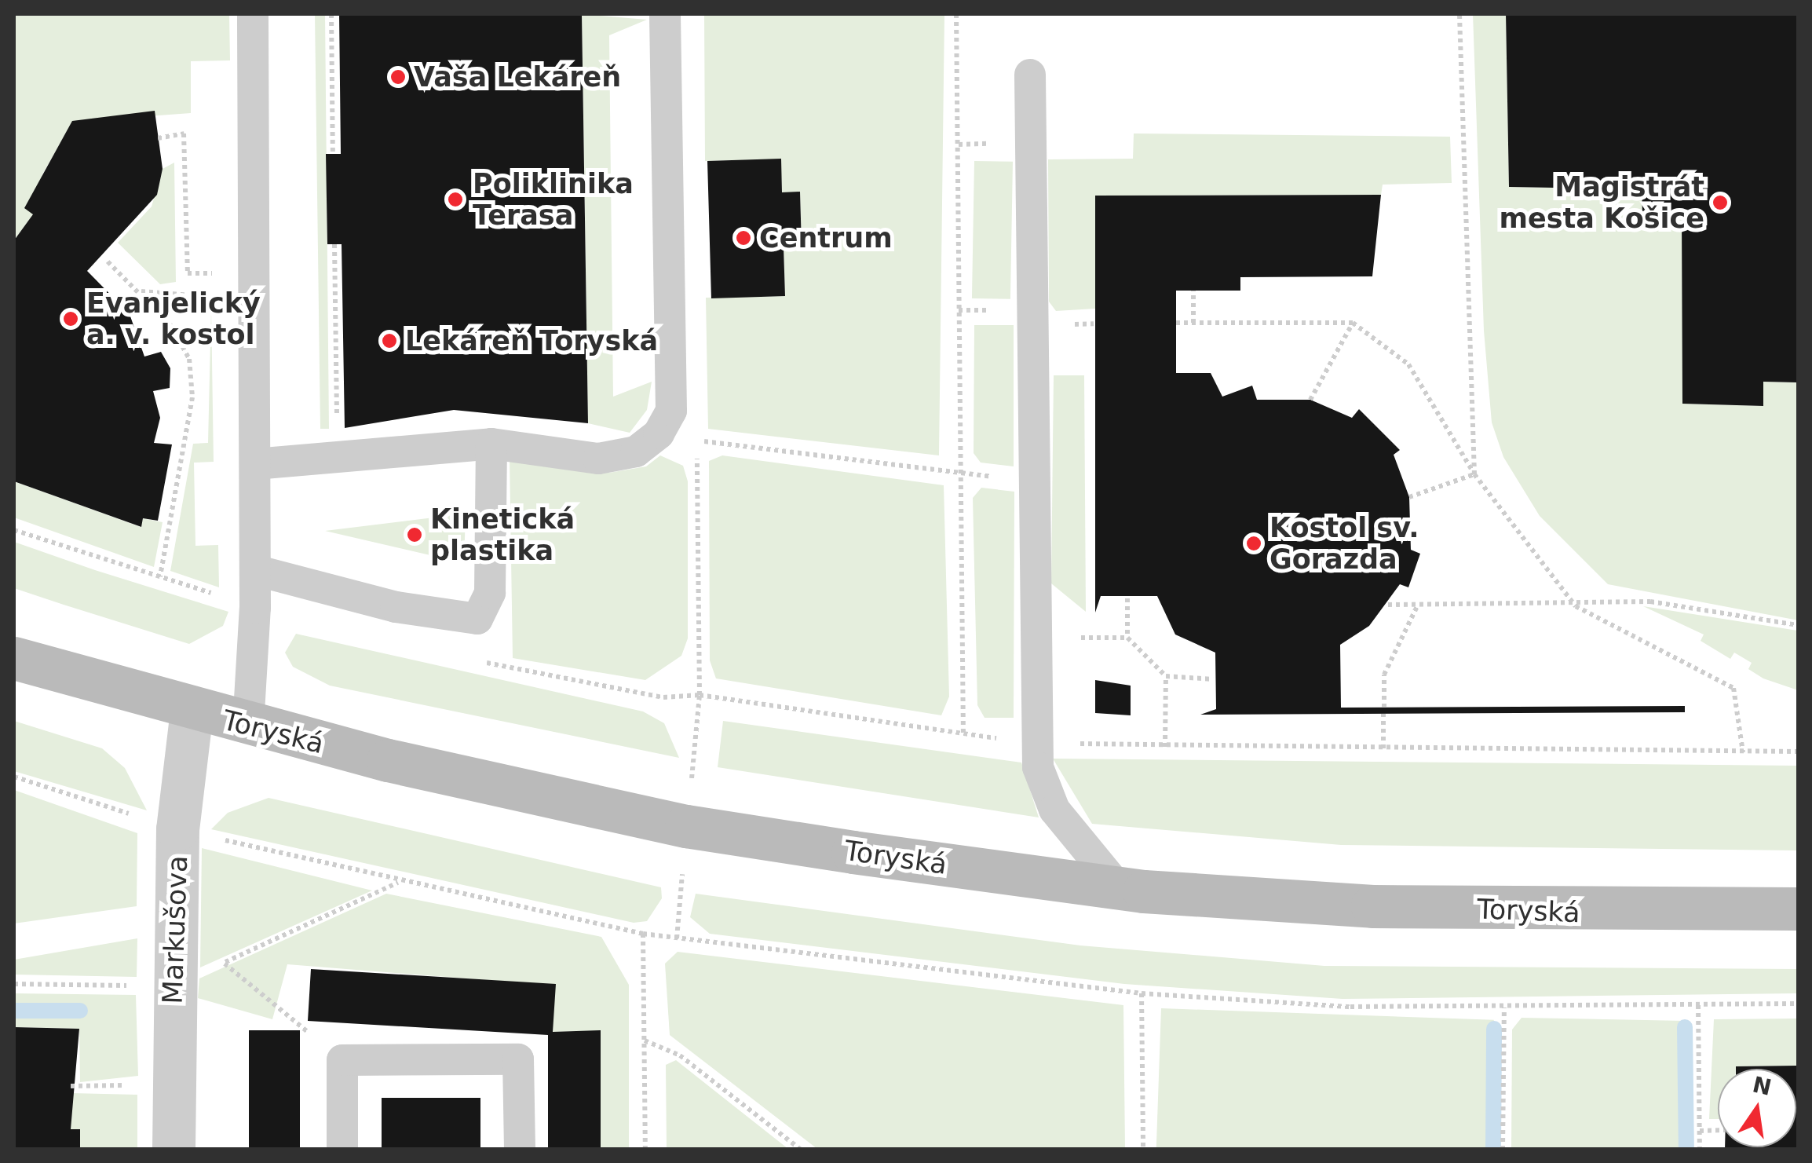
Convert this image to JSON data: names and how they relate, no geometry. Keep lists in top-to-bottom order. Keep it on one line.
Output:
{"streets":{"street":["Toryská","Markušova"]},"crossings":[["Toryská","Markušova"]],"places":["Vaša Lekáreň","Poliklinika Terasa","Magistrát mesta Košice","Centrum","Evanjelický a. v. kostol","Lekáreň Toryská","Kinetická plastika","Kostol sv. Gorazda"],"north":"top"}
